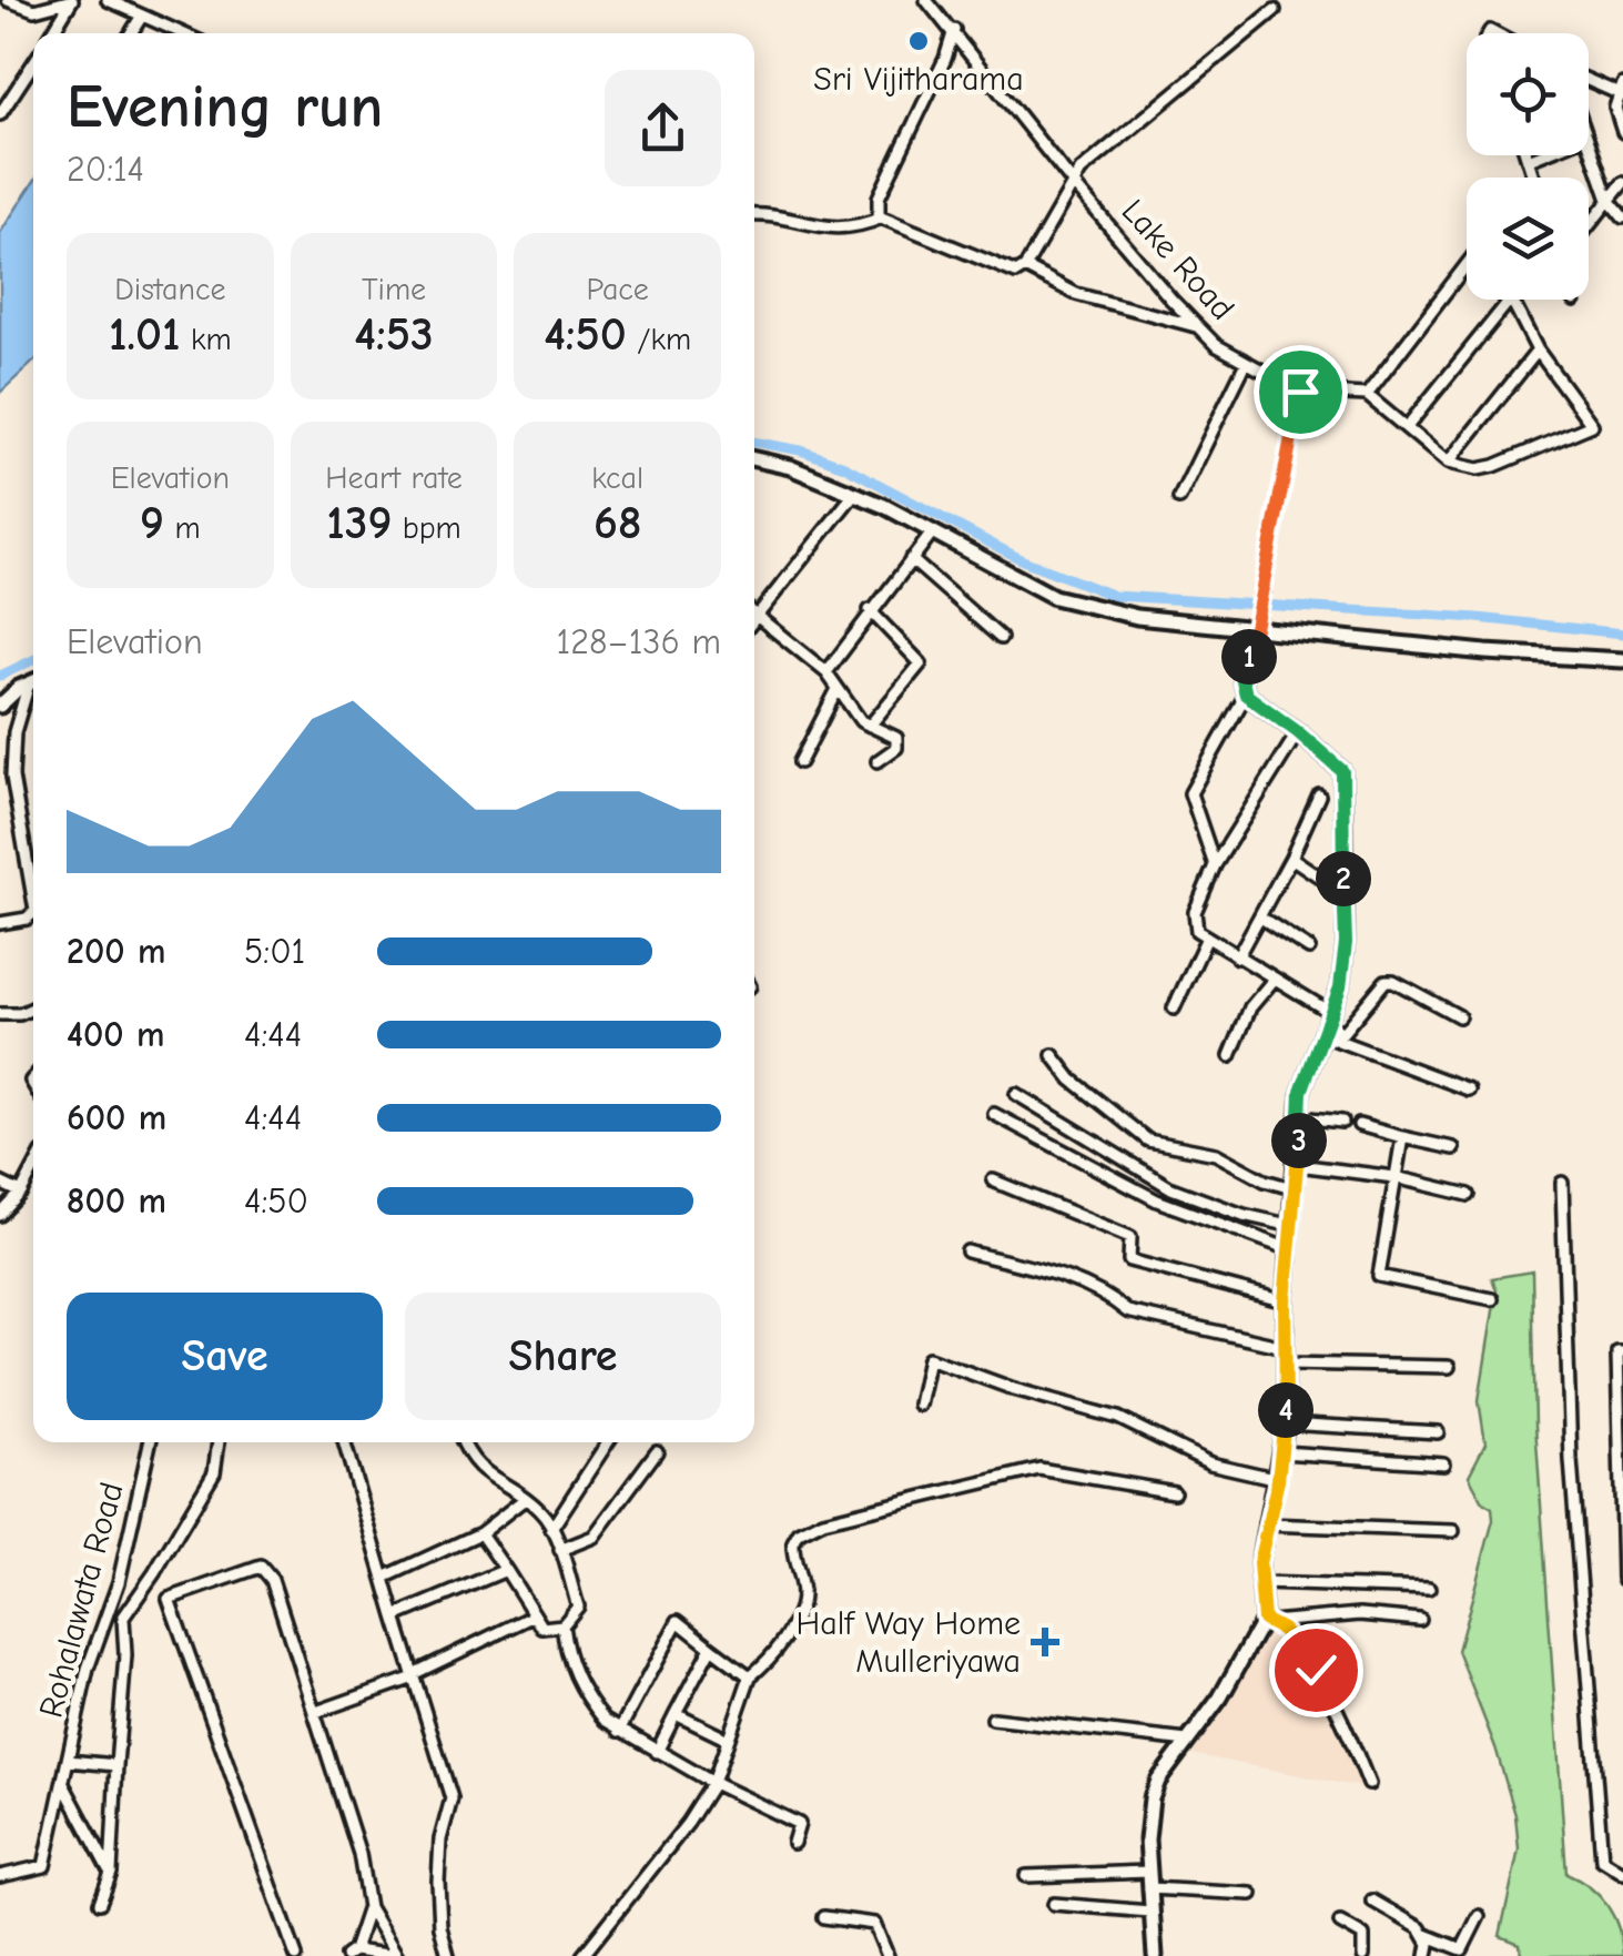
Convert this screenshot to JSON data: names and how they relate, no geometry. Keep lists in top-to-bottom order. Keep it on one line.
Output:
{"streets":{"street":["Lake Road","Rohalawata Road"]},"places":{"other":["Sri Vijitharama"],"health":["Half Way Home Mulleriyawa"]},"page":{"heading":["Evening run","20:14"],"stats":[["Distance","1.01 km"],["Time","4:53"],["Pace","4:50 /km"],["Elevation","9 m"],["Heart rate","139 bpm"],["kcal","68"]],"chart":["Elevation","128–136 m"],"pins":["1","2","3","4"],"list":[{"name":"200 m","note":"5:01"},{"name":"400 m","note":"4:44"},{"name":"600 m","note":"4:44"},{"name":"800 m","note":"4:50"}],"buttons":["Save","Share"]}}
